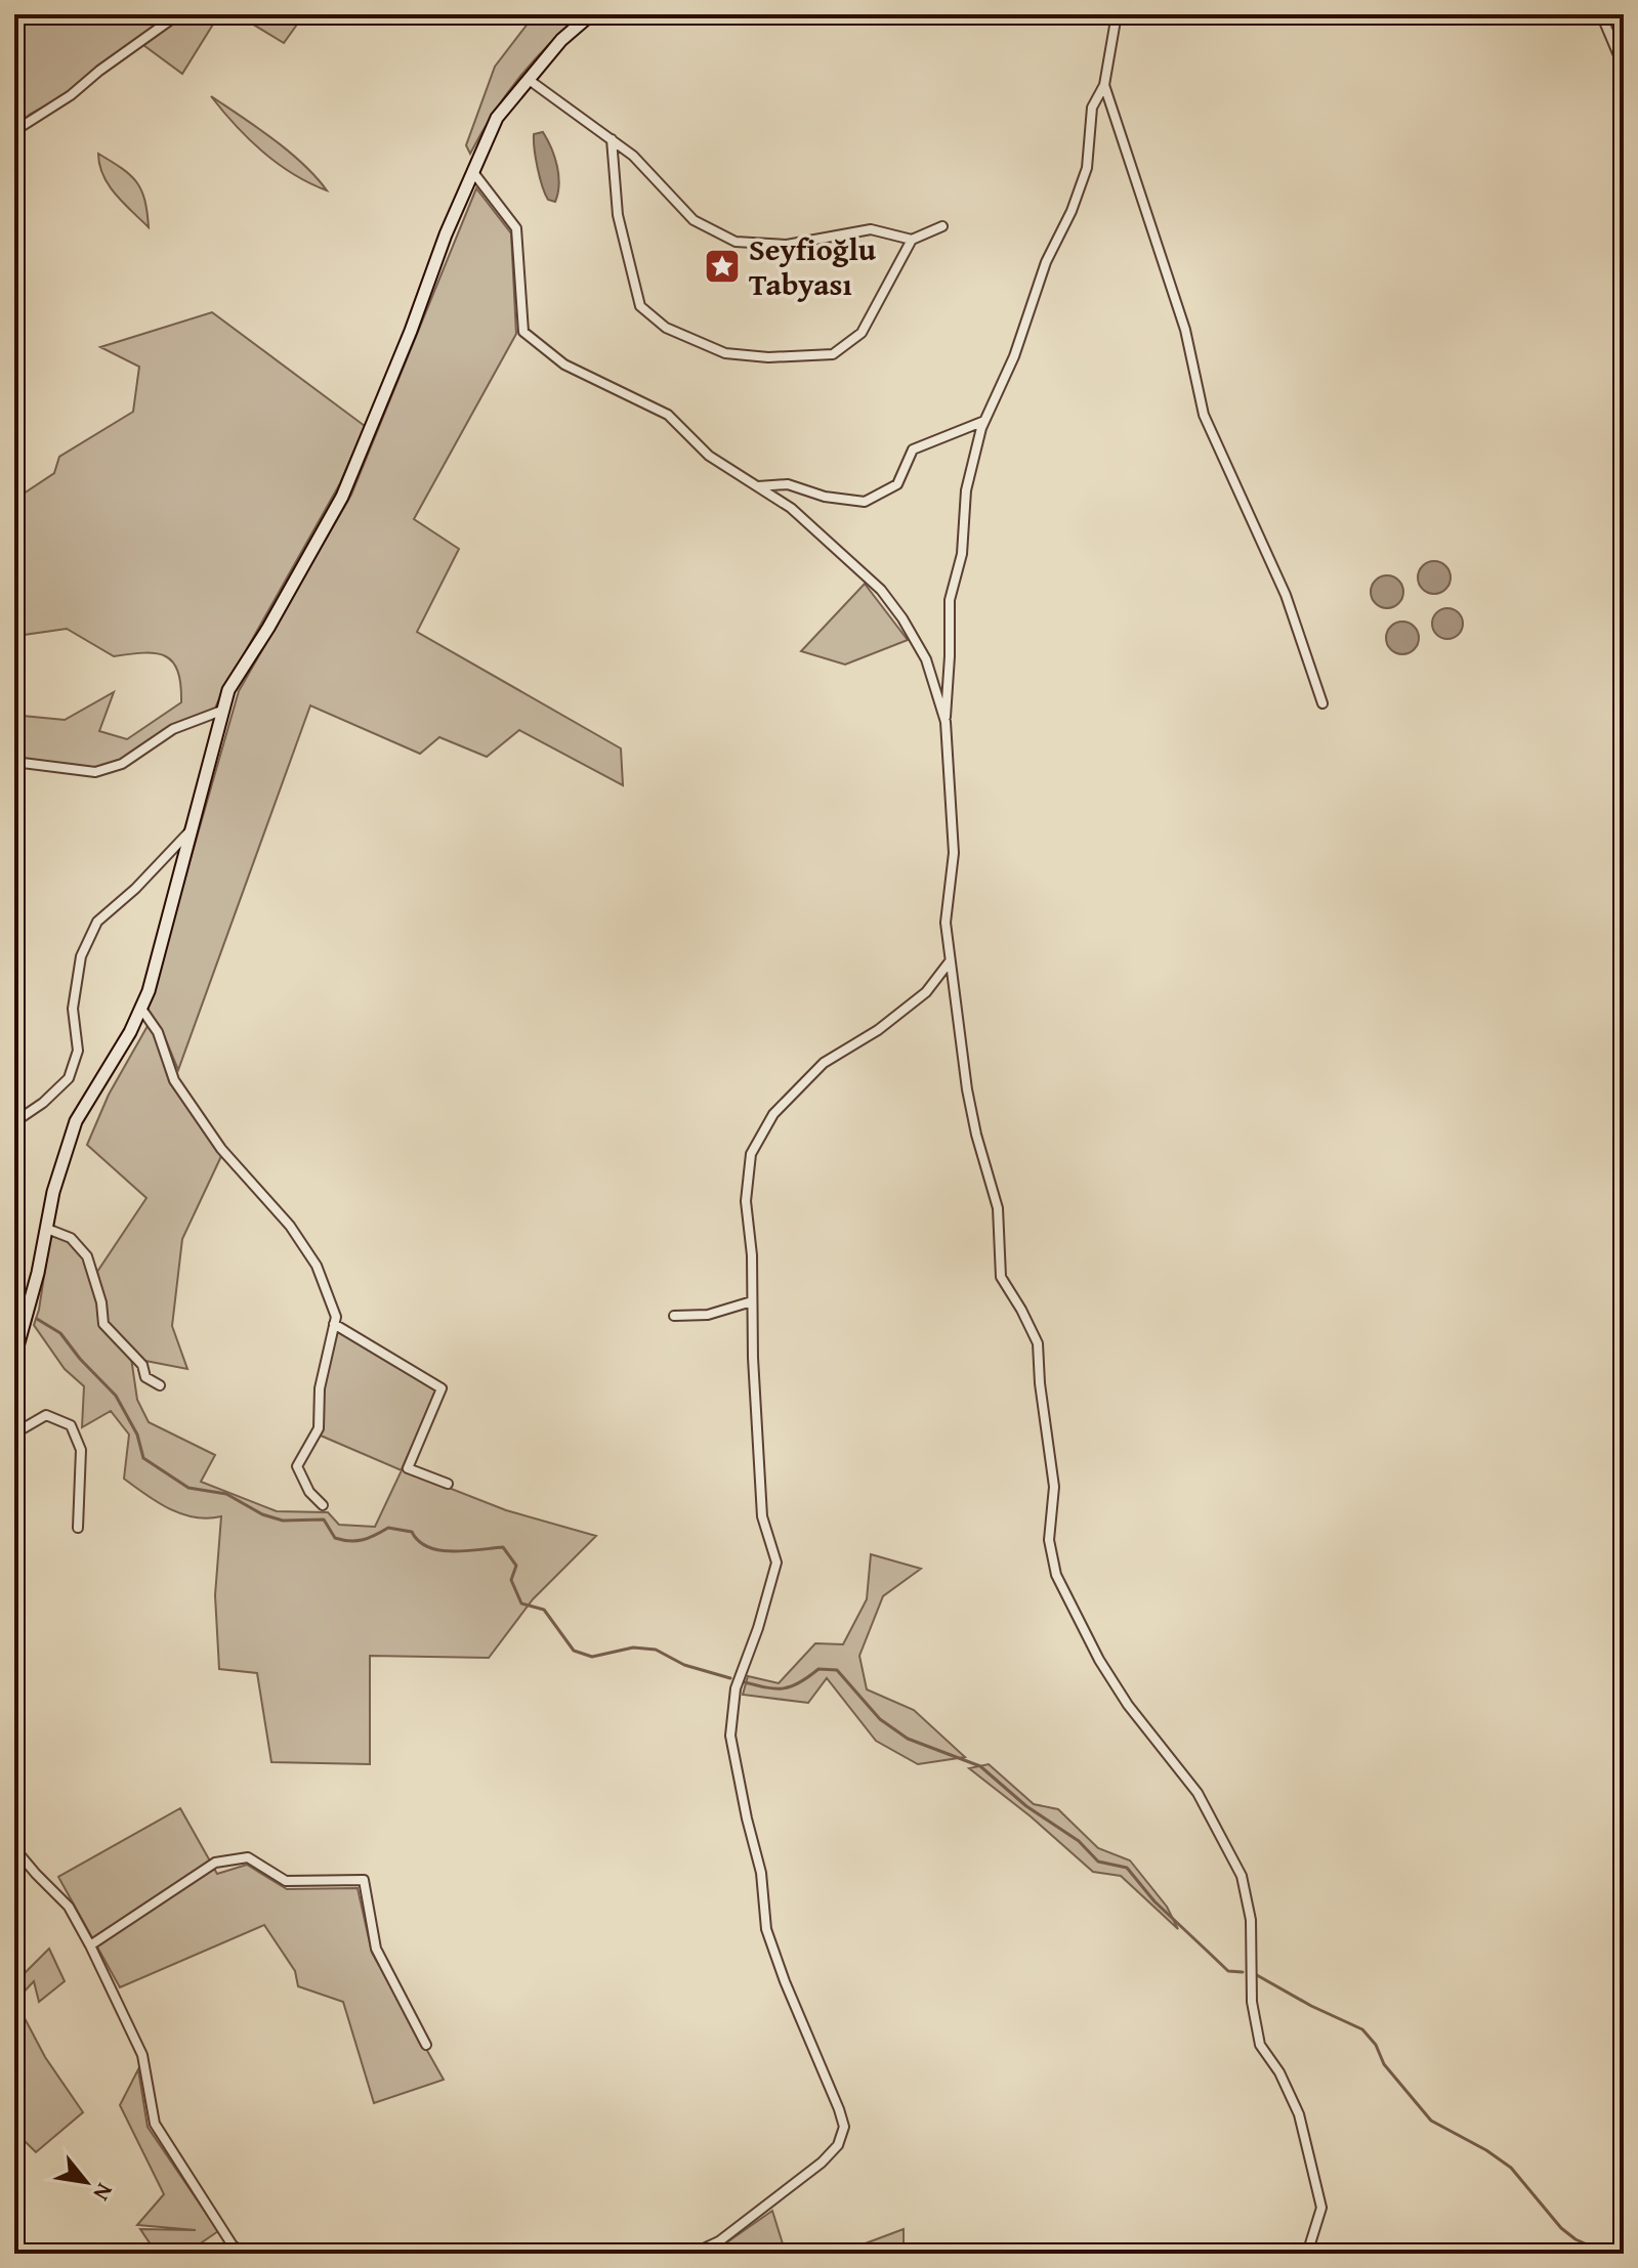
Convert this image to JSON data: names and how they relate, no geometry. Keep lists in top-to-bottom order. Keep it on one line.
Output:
{"places":{"place":["Seyfioğlu Tabyası"]},"north":"bottom right"}
